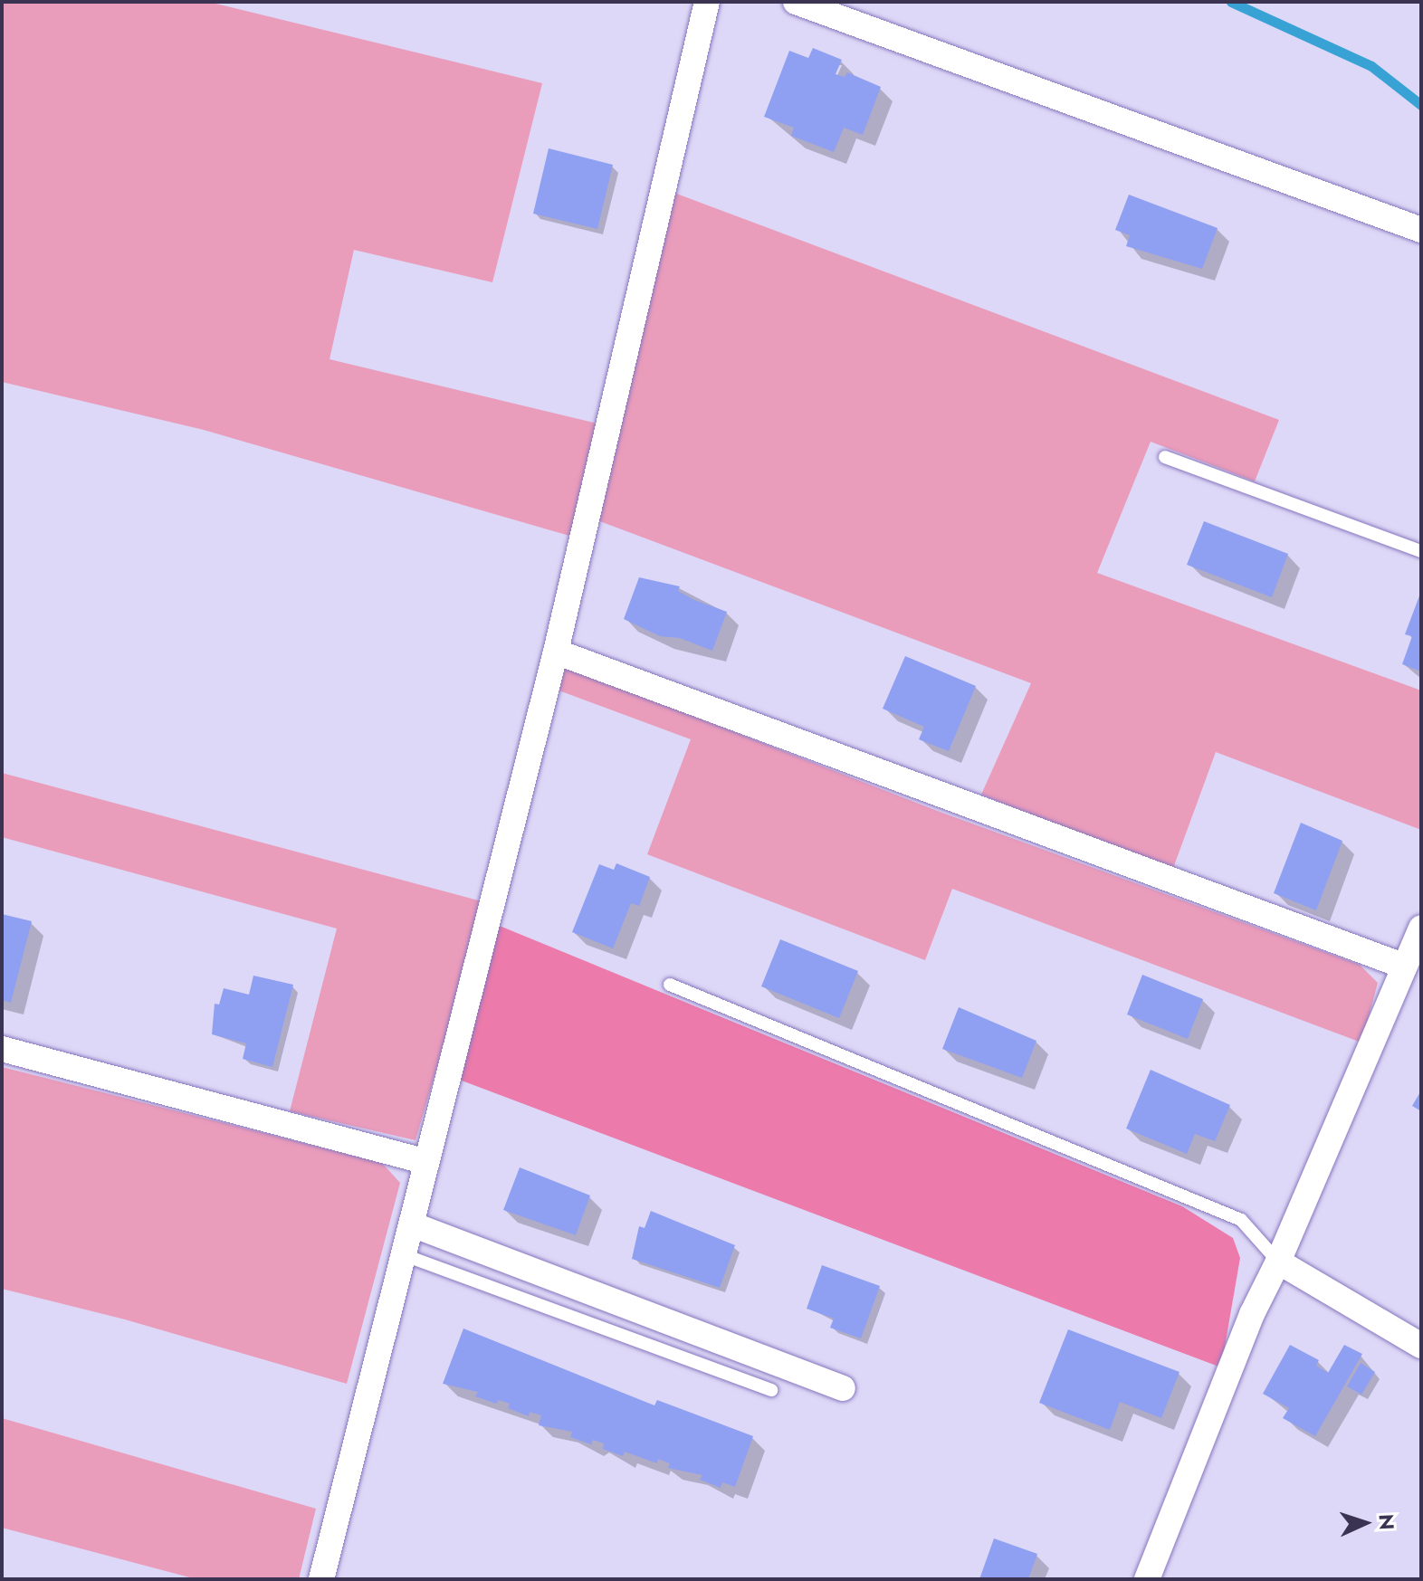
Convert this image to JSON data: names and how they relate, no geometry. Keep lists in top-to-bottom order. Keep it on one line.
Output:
{"north":"right"}
